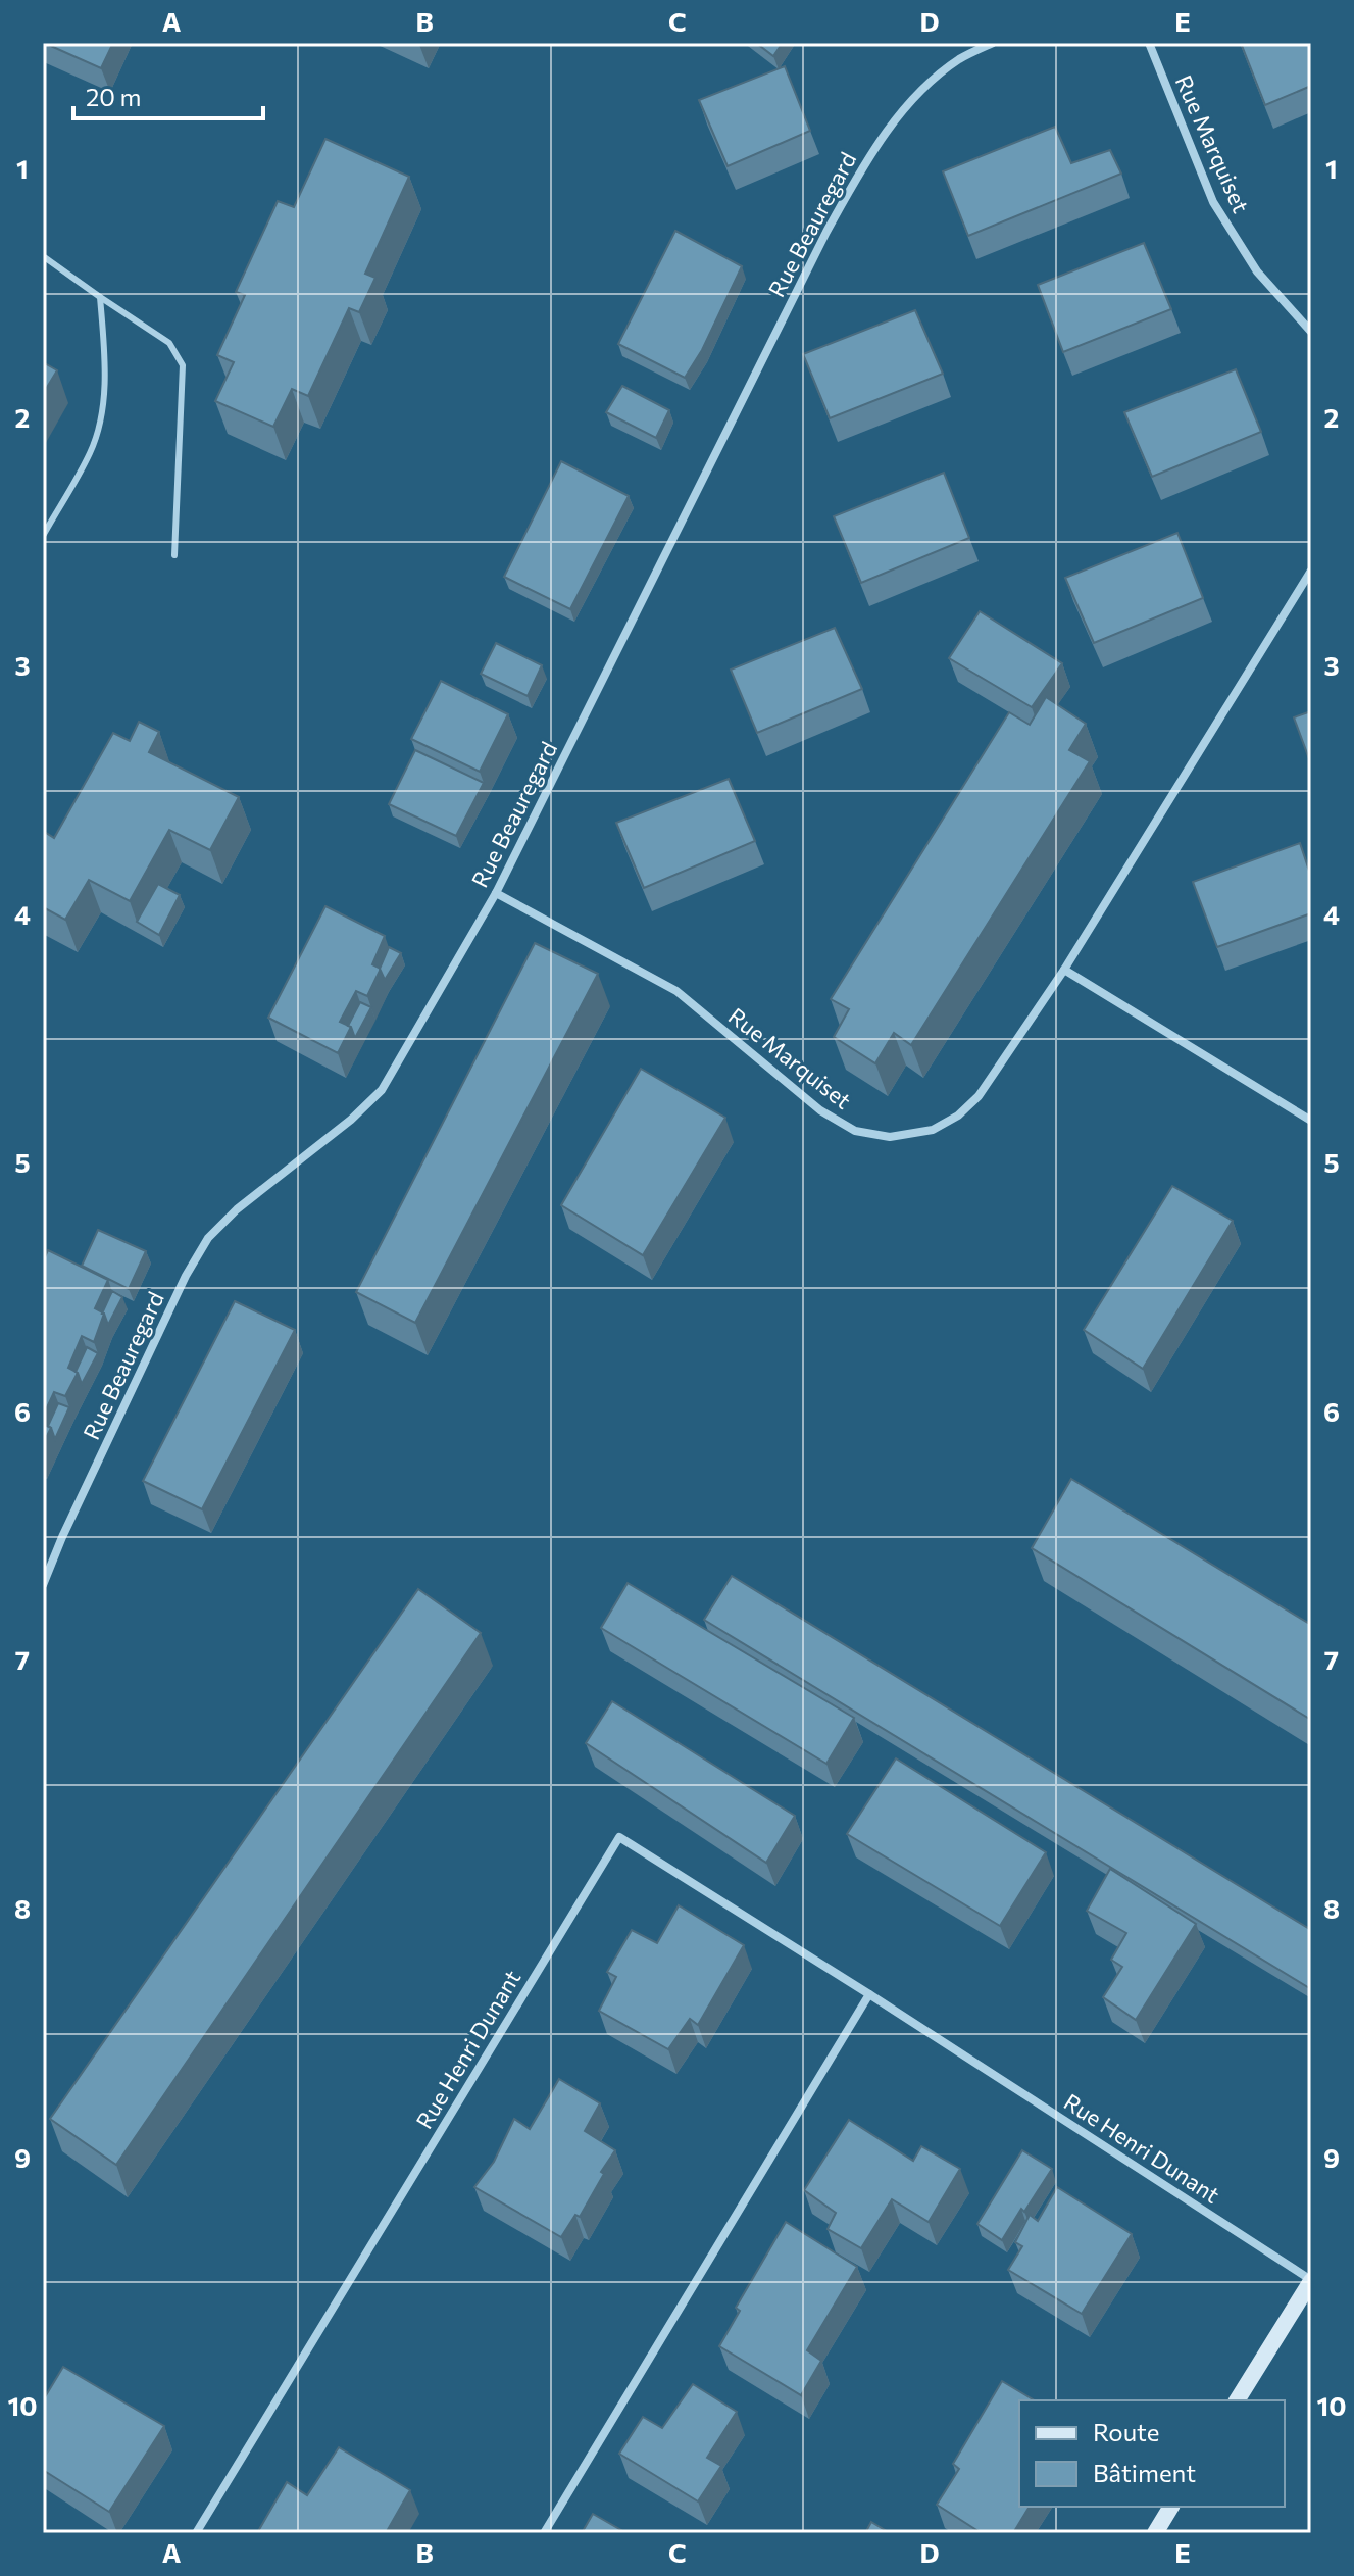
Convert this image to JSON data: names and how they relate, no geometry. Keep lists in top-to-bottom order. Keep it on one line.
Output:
{"streets":{"street":["Rue Marquiset","Rue Beauregard","Rue Henri Dunant"]},"crossings":[["Rue Marquiset","Rue Beauregard"]],"legend":["Route","Bâtiment"],"scale_bar":"20 m","grid":{"columns":["A","B","C","D","E"],"rows":["1","2","3","4","5","6","7","8","9","10"]}}
